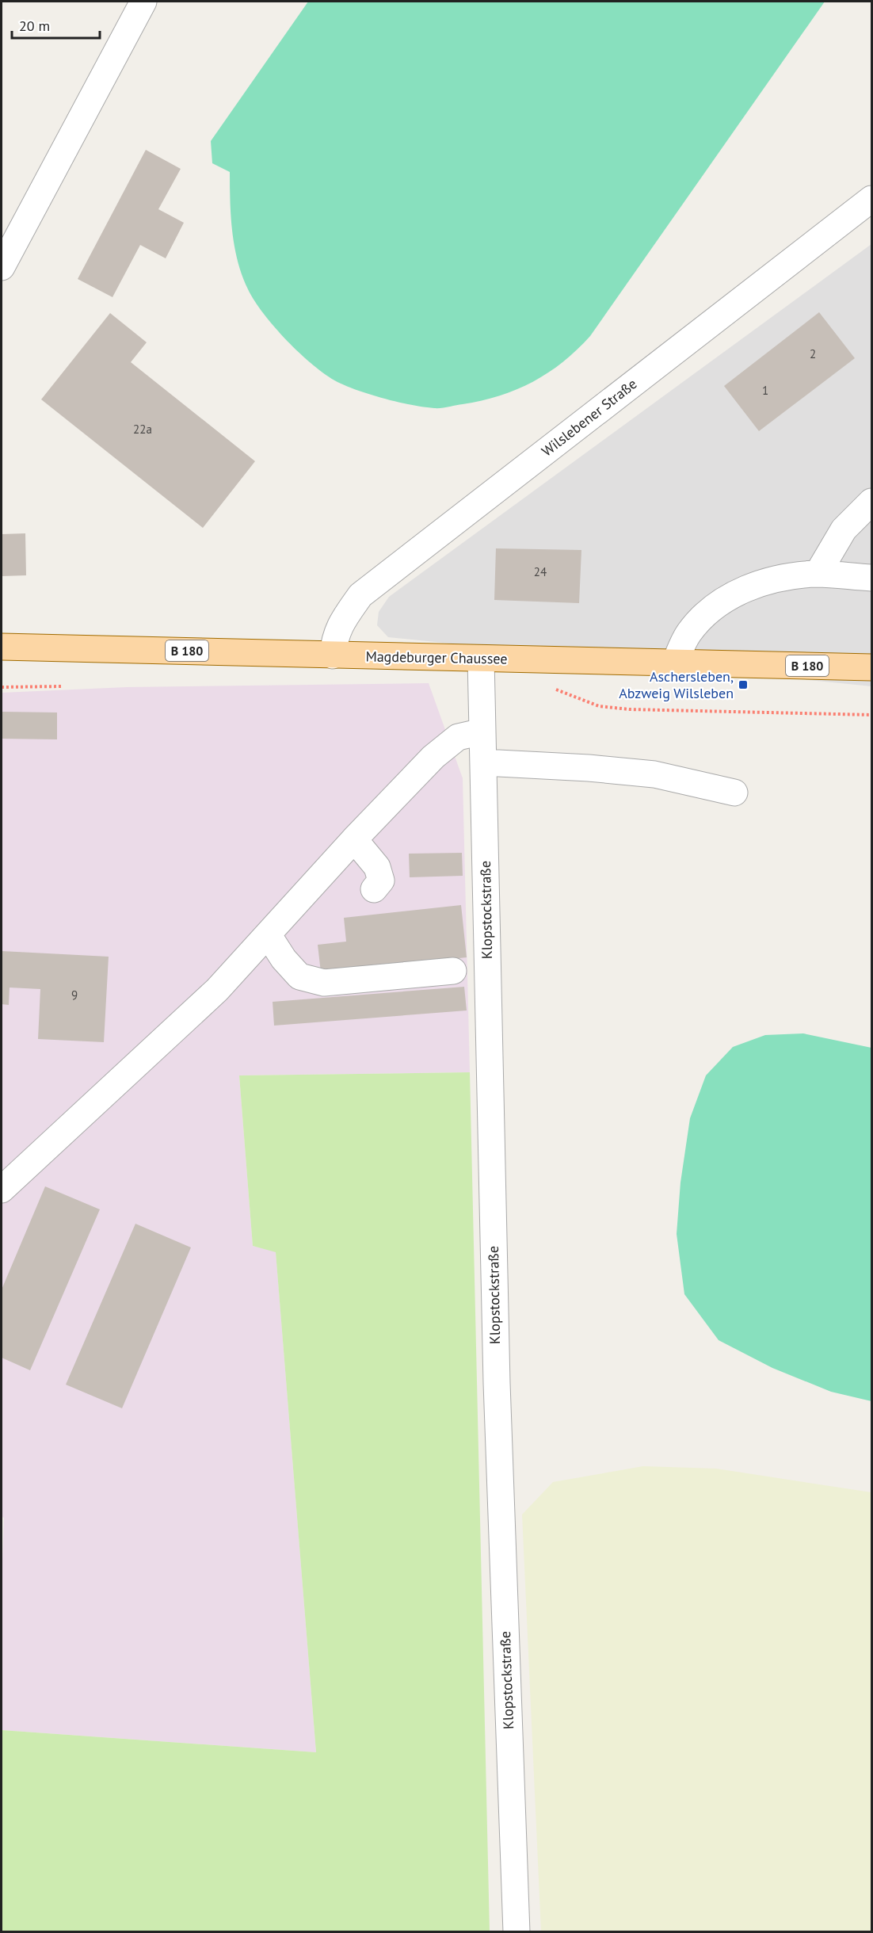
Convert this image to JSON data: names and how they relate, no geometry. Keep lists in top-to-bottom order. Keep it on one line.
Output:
{"streets":{"main road":["B 180","Magdeburger Chaussee"],"street":["Wilslebener Straße","Klopstockstraße"]},"crossings":[["Wilslebener Straße","Magdeburger Chaussee"],["Magdeburger Chaussee","Klopstockstraße"]],"places":{"transit":["Aschersleben, Abzweig Wilsleben"]},"house_numbers":["2","1","22a","24","9"],"scale_bar":"20 m"}
